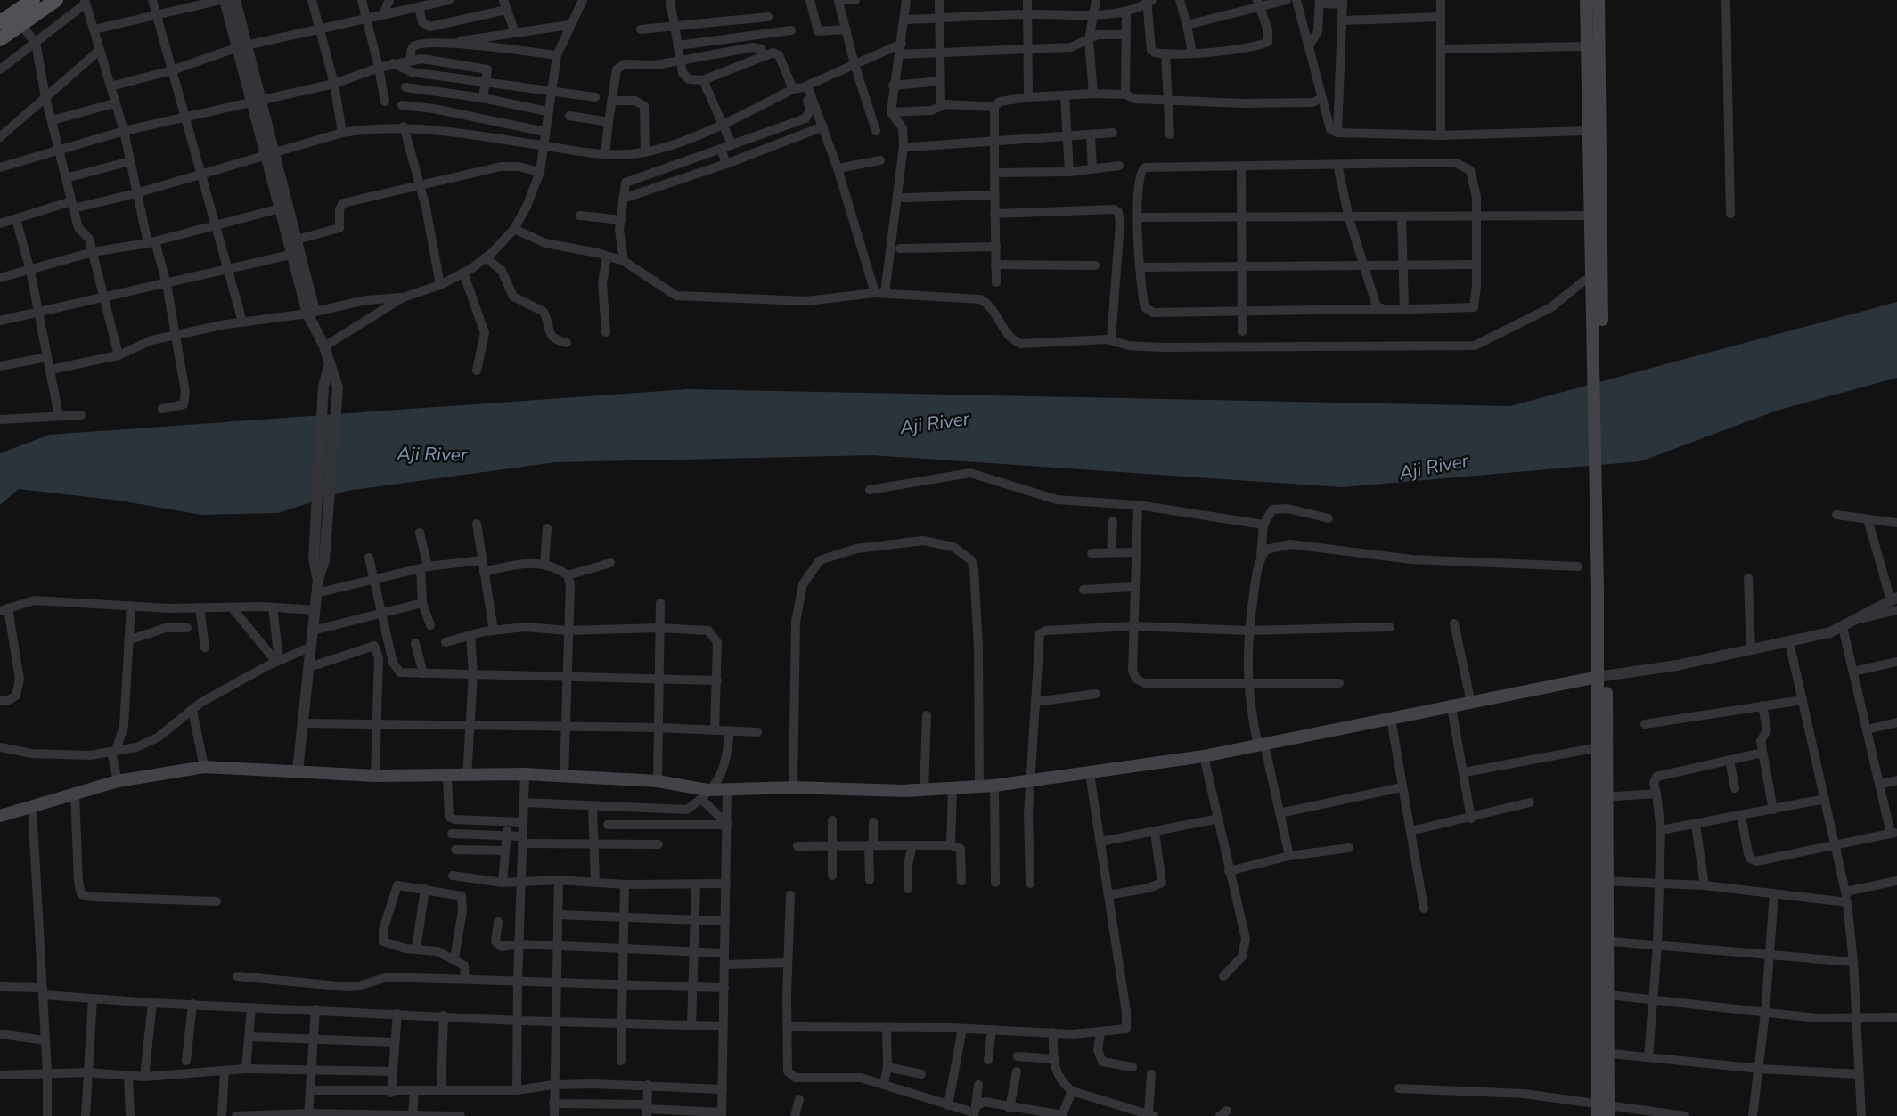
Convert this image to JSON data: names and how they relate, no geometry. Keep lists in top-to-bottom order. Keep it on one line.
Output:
{"water":["Aji River"]}
